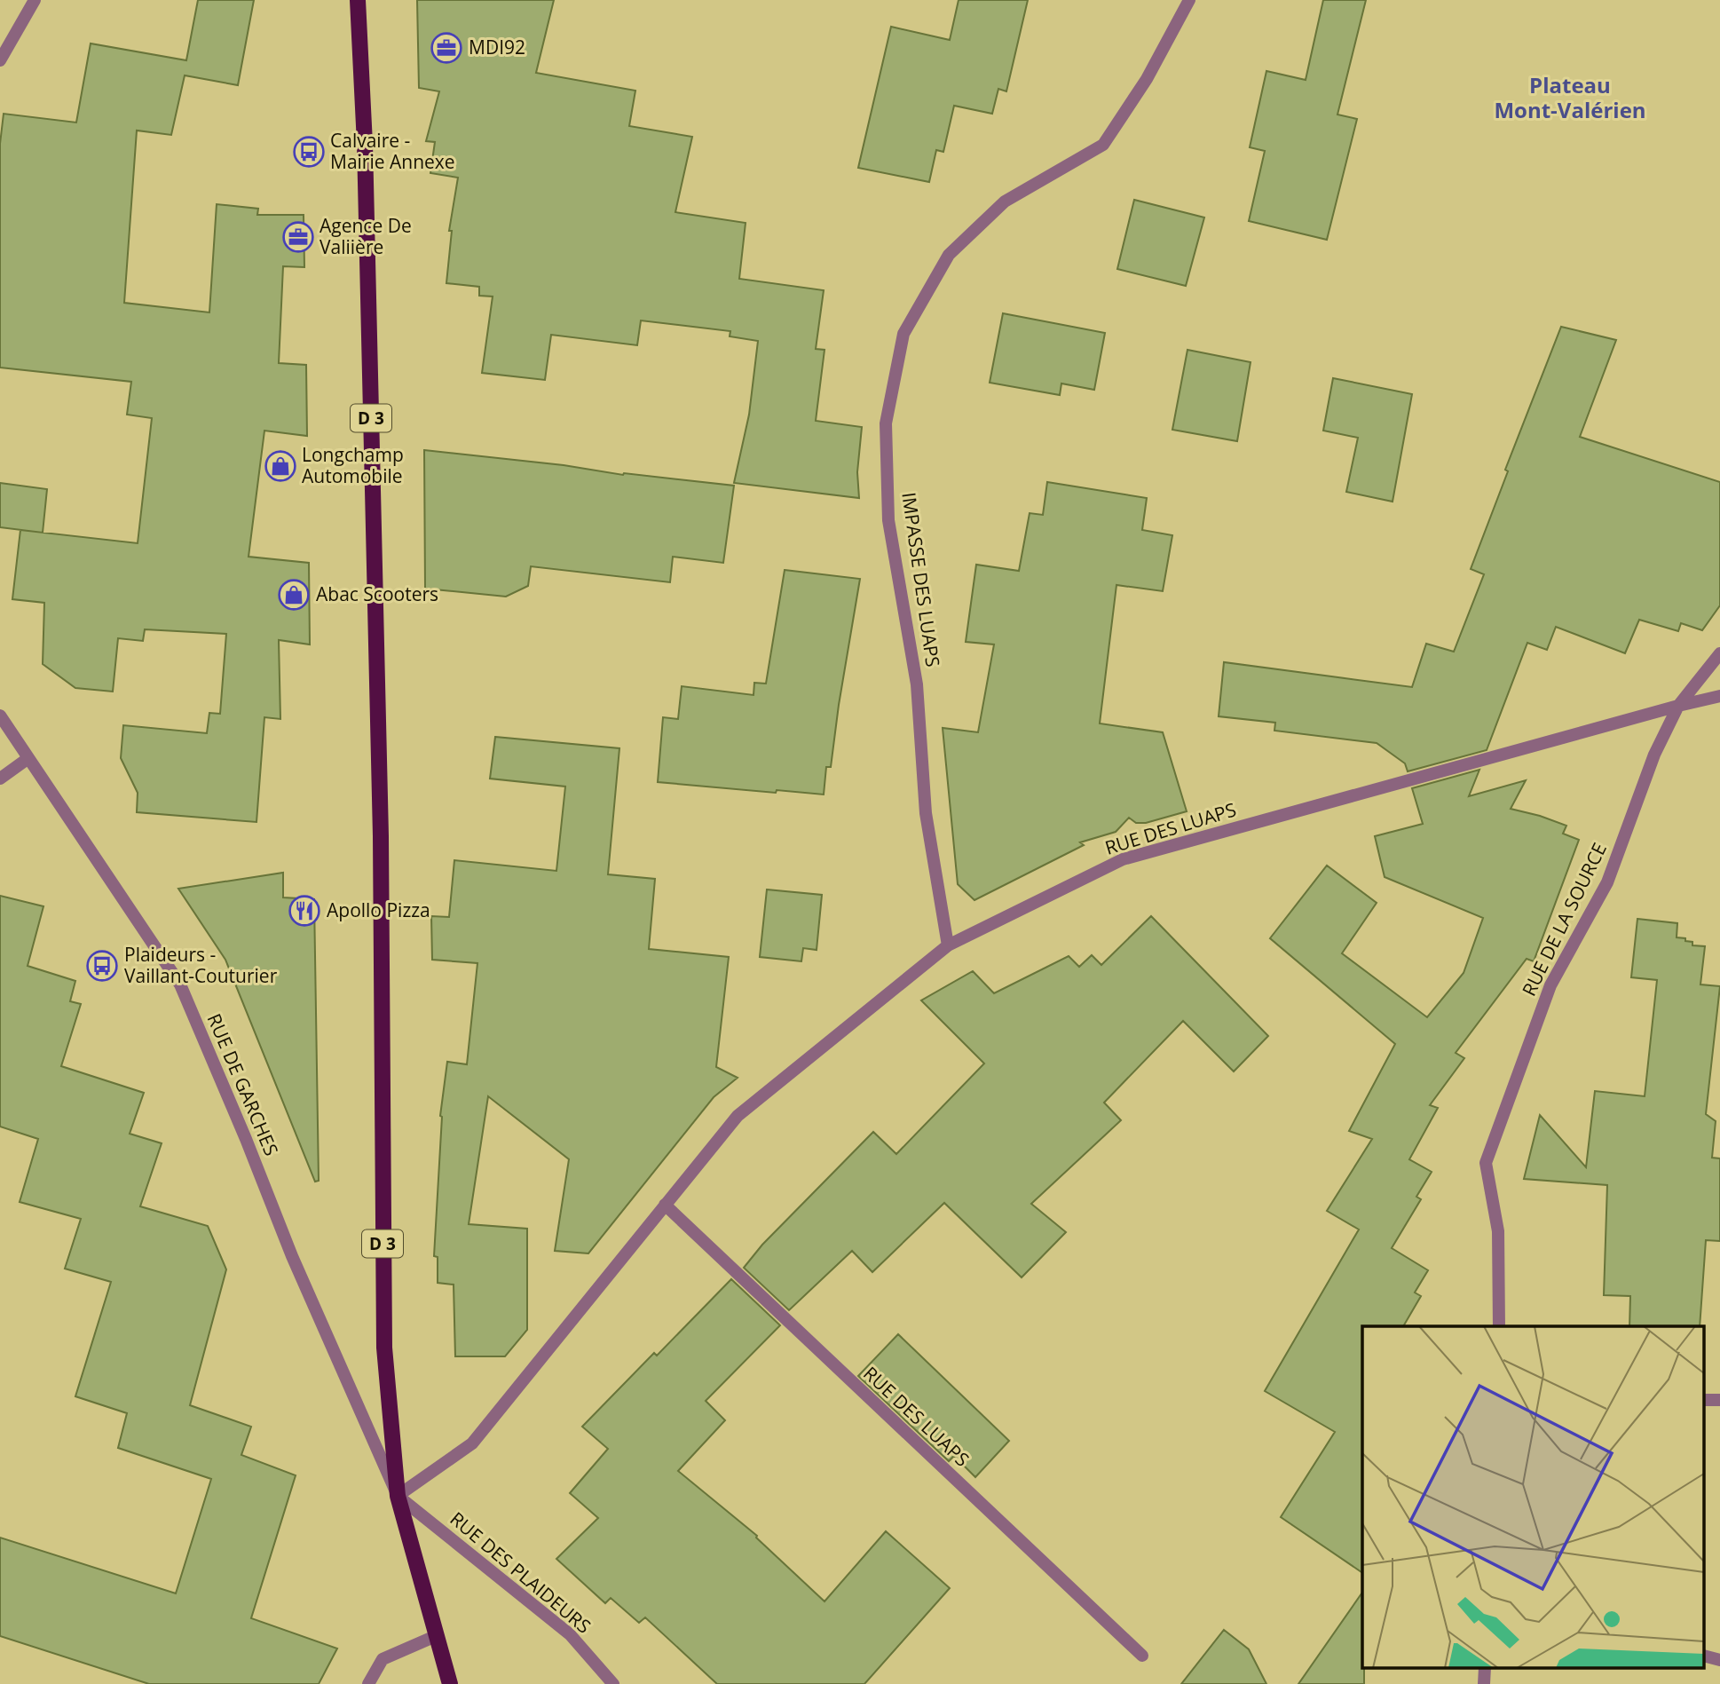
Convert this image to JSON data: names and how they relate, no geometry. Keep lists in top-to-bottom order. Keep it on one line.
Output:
{"streets":{"main road":["D 3"],"street":["IMPASSE DES LUAPS","RUE DES LUAPS","RUE DE LA SOURCE","RUE DE GARCHES","RUE DES PLAIDEURS"]},"crossings":[["D 3","RUE DES LUAPS"],["D 3","RUE DE GARCHES"],["D 3","RUE DES PLAIDEURS"],["IMPASSE DES LUAPS","RUE DES LUAPS"],["RUE DES LUAPS","RUE DE LA SOURCE"],["RUE DES LUAPS","RUE DE GARCHES"],["RUE DES LUAPS","RUE DES PLAIDEURS"],["RUE DE GARCHES","RUE DES PLAIDEURS"]],"districts":["Plateau Mont-Valérien"],"places":{"office":["MDI92","Agence De Valiière"],"bus stop":["Calvaire - Mairie Annexe","Plaideurs - Vaillant-Couturier"],"shop":["Longchamp Automobile","Abac Scooters"],"restaurant":["Apollo Pizza"]}}
